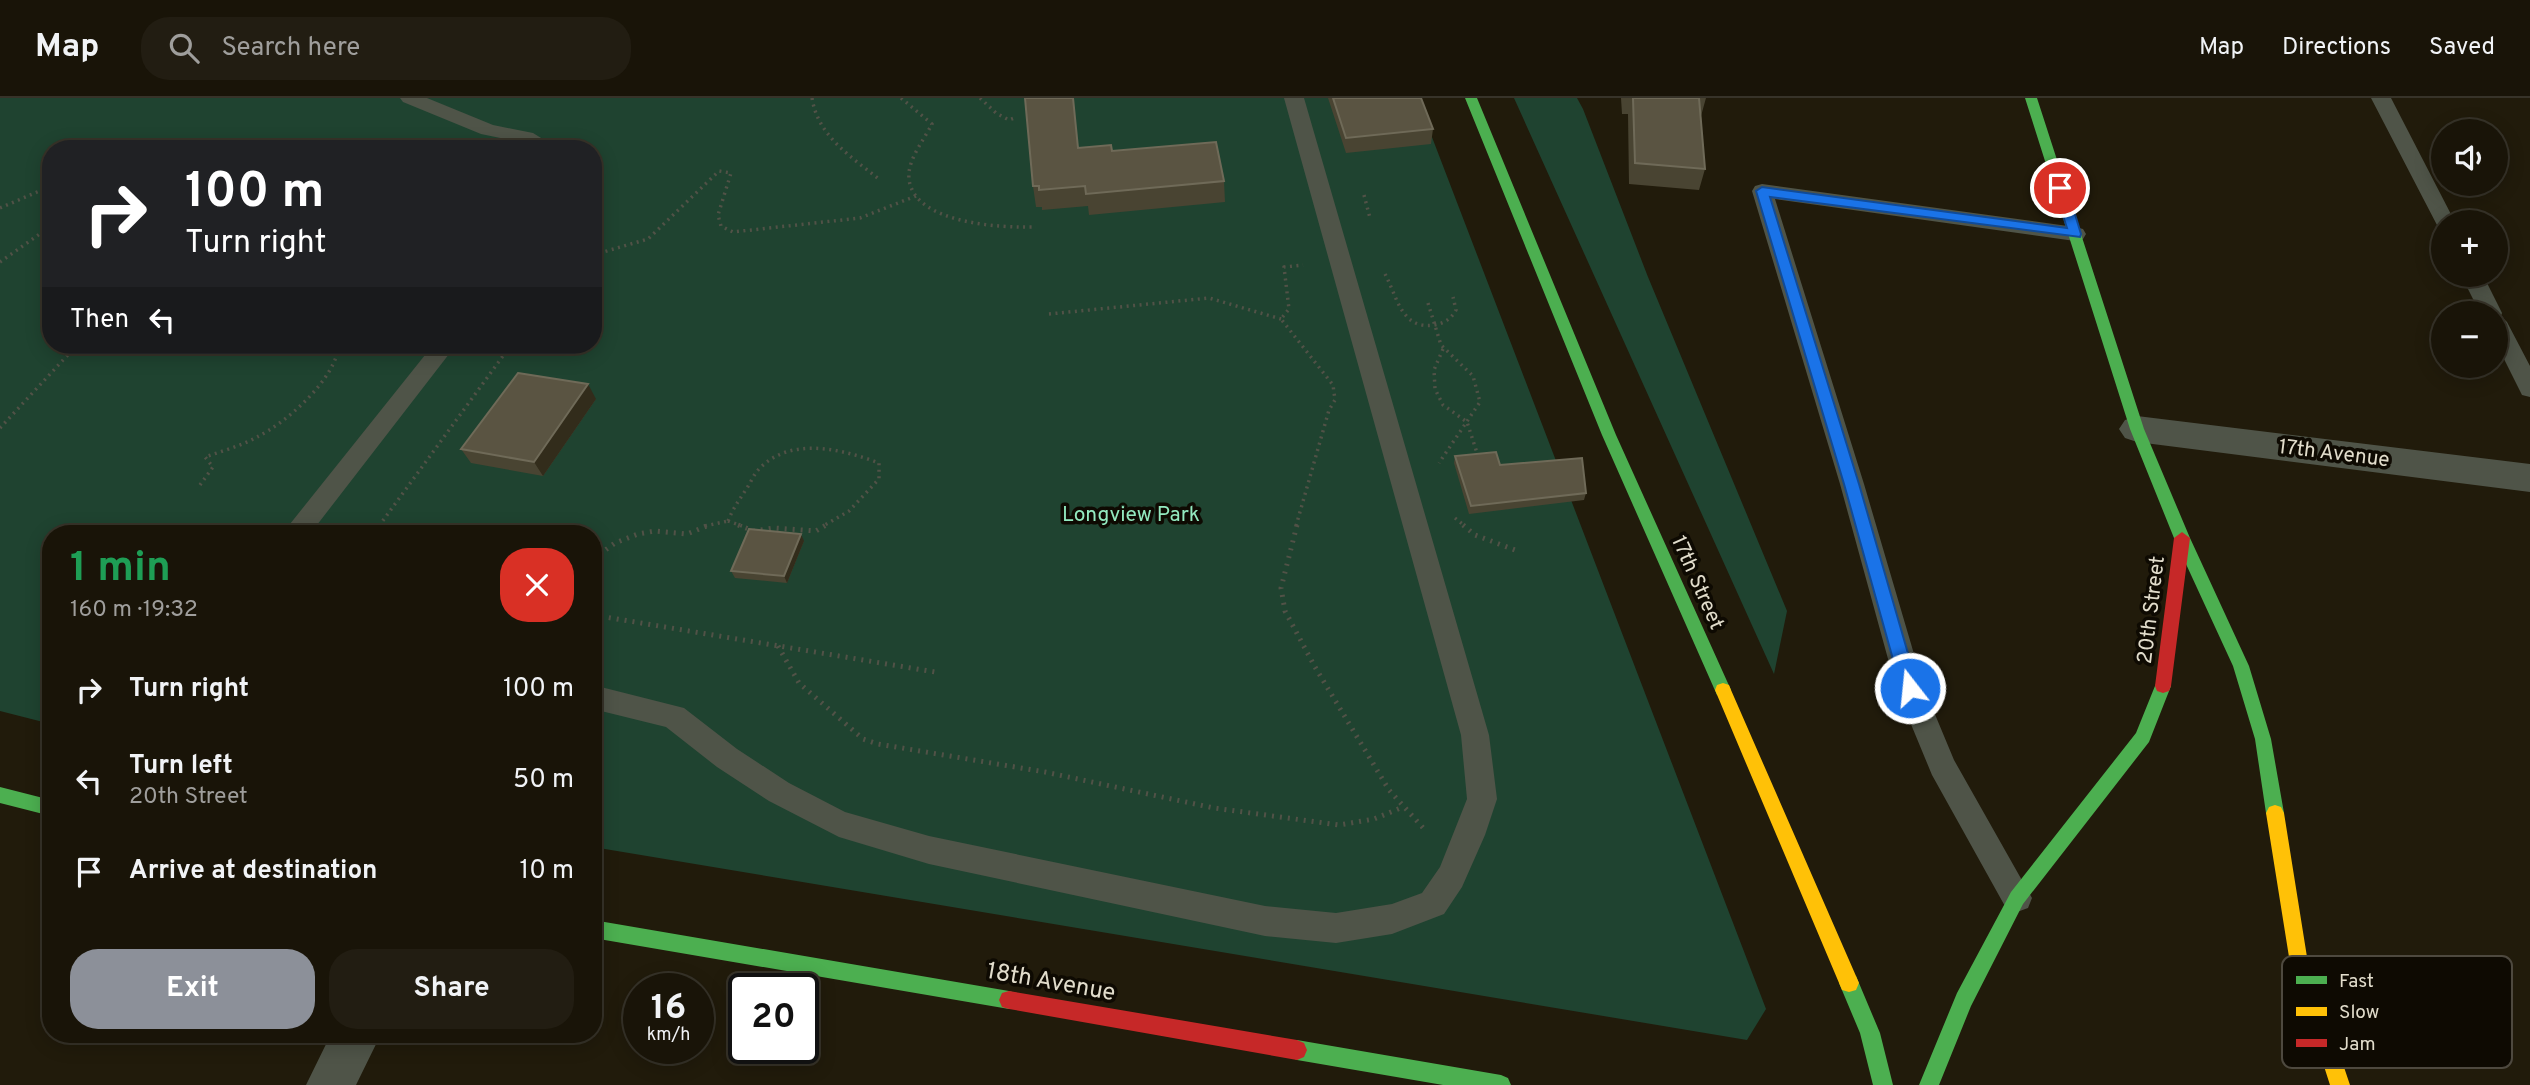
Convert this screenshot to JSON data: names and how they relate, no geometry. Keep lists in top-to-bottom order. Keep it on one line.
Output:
{"streets":{"street":["17th Avenue","17th Street","20th Street","18th Avenue"]},"crossings":[["17th Avenue","20th Street"]],"parks":["Longview Park"],"legend":["Fast","Slow","Jam"],"page":{"header":"Map","search":"Search here","nav":["Map","Directions","Saved"],"map_buttons":["+","−"],"turn":["100 m","Turn right"],"then":"Then","heading":["1 min","160 m · 19:32"],"list":[{"name":"Turn right","value":"100 m"},{"name":"Turn left","note":"20th Street","value":"50 m"},{"name":"Arrive at destination","value":"10 m"}],"buttons":["Exit","Share"],"speed":"16 km/h","limit":"20"}}
